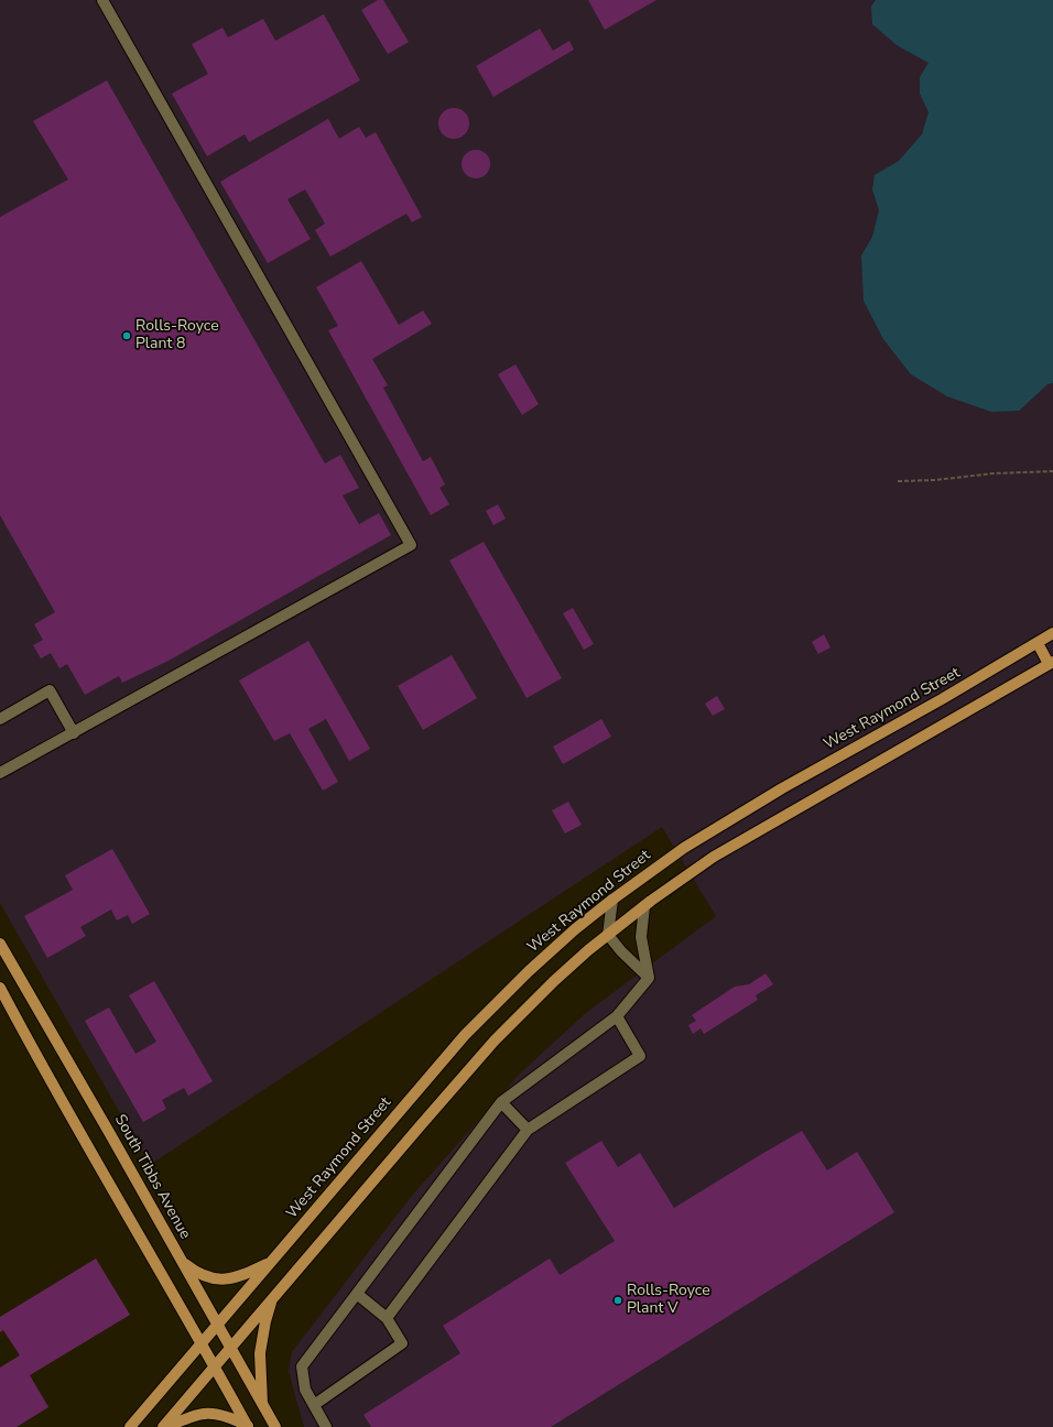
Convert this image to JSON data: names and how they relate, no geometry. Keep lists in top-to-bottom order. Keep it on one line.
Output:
{"streets":{"main road":["West Raymond Street","South Tibbs Avenue"]},"crossings":[["West Raymond Street","South Tibbs Avenue"]],"places":["Rolls-Royce Plant 8","Rolls-Royce Plant V"]}
